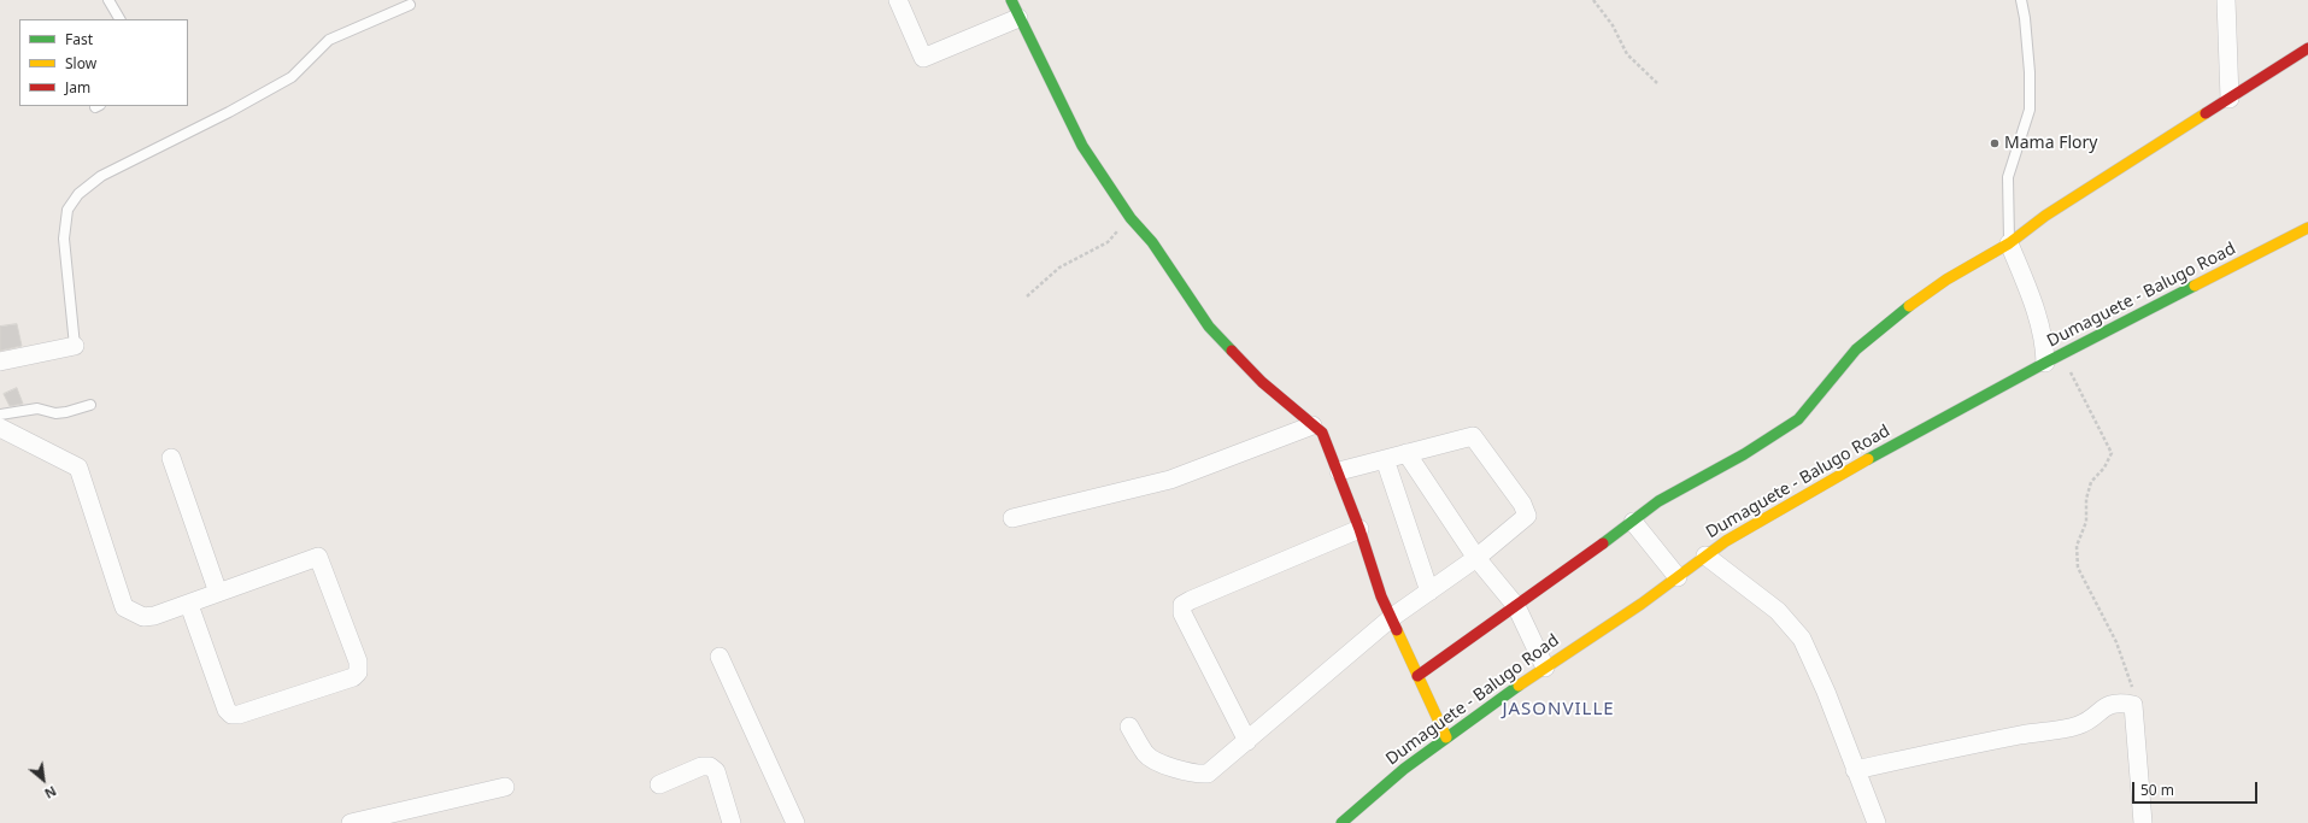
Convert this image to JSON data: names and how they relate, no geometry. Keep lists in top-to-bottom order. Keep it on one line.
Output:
{"streets":{"street":["Dumaguete - Balugo Road"]},"districts":["JASONVILLE"],"places":["Mama Flory"],"legend":["Fast","Slow","Jam"],"scale_bar":"50 m","north":"bottom right"}
